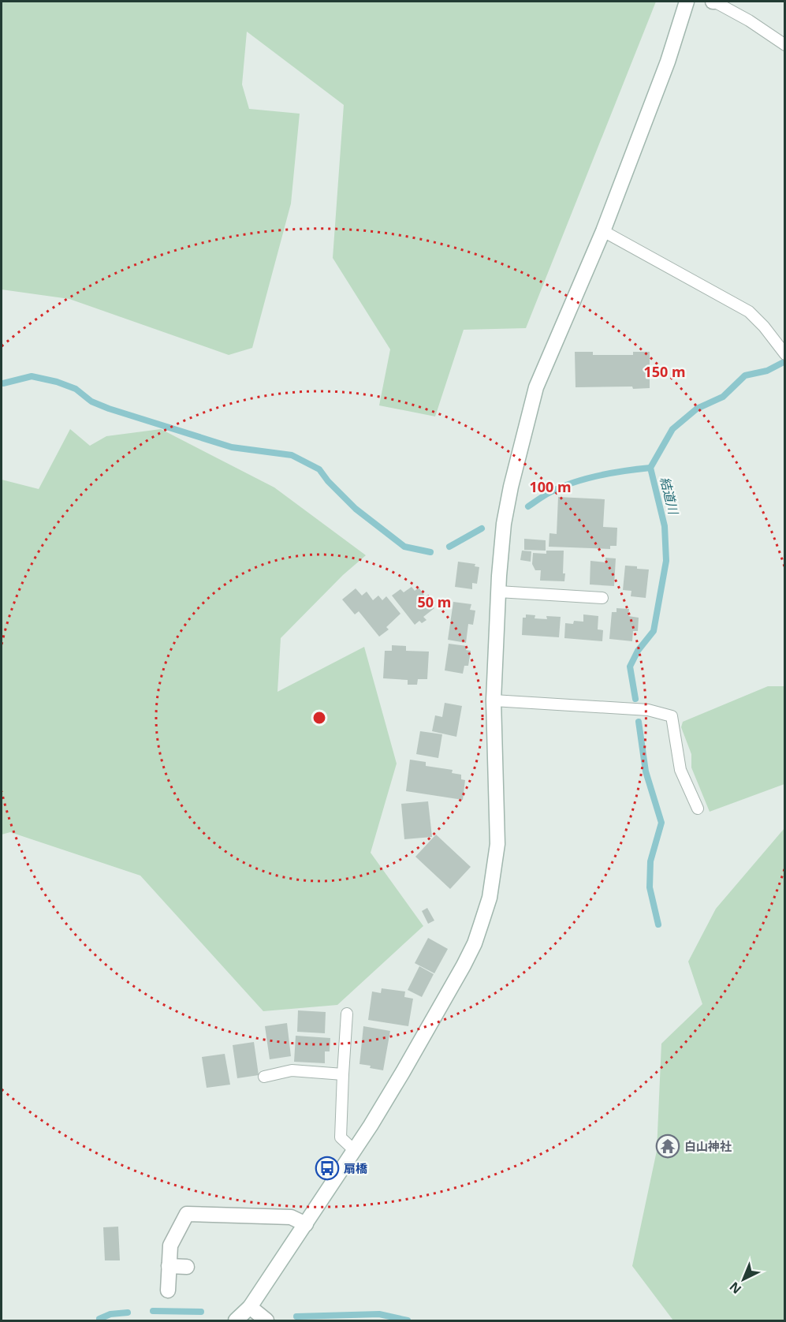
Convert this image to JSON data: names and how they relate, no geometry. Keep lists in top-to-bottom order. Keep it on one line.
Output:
{"water":["結道川"],"places":{"temple":["白山神社"],"bus stop":["扇橋"]},"north":"bottom left","rings":["150 m","100 m","50 m"]}
